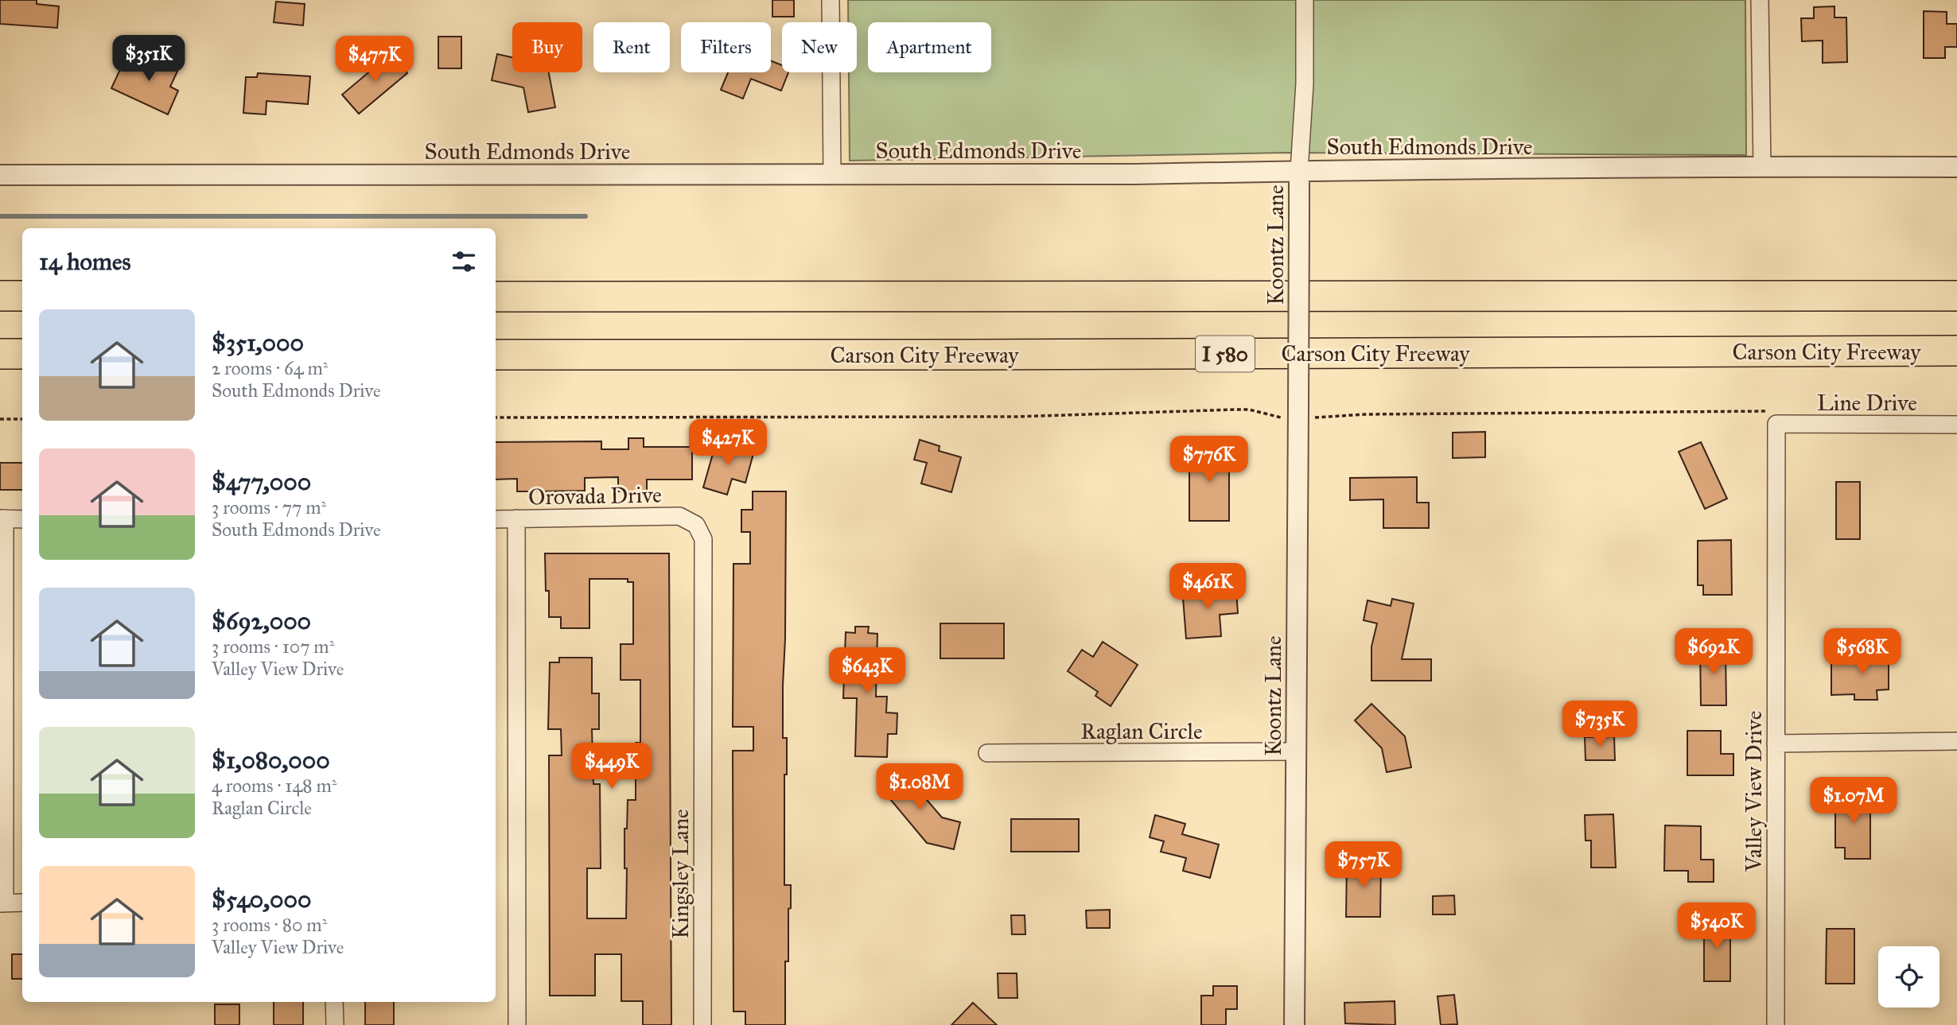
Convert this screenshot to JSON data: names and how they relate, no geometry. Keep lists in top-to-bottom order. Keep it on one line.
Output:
{"streets":{"highway":["Carson City Freeway","I 580"],"street":["South Edmonds Drive","Koontz Lane","Line Drive","Orovada Drive","Raglan Circle","Valley View Drive","Kingsley Lane"]},"crossings":[["South Edmonds Drive","Koontz Lane"],["Koontz Lane","Raglan Circle"],["Line Drive","Valley View Drive"],["Orovada Drive","Kingsley Lane"]],"page":{"chip":["Buy","Rent","Filters","New","Apartment"],"price":["$351K","$477K","$427K","$776K","$461K","$692K","$568K","$643K","$735K","$449K","$1.08M","$1.07M","$757K","$540K"],"heading":"14 homes","list":[{"name":"$351,000","note":"2 rooms · 64 m² · South Edmonds Drive"},{"name":"$477,000","note":"3 rooms · 77 m² · South Edmonds Drive"},{"name":"$692,000","note":"3 rooms · 107 m² · Valley View Drive"},{"name":"$1,080,000","note":"4 rooms · 148 m² · Raglan Circle"},{"name":"$540,000","note":"3 rooms · 80 m² · Valley View Drive"}]}}
